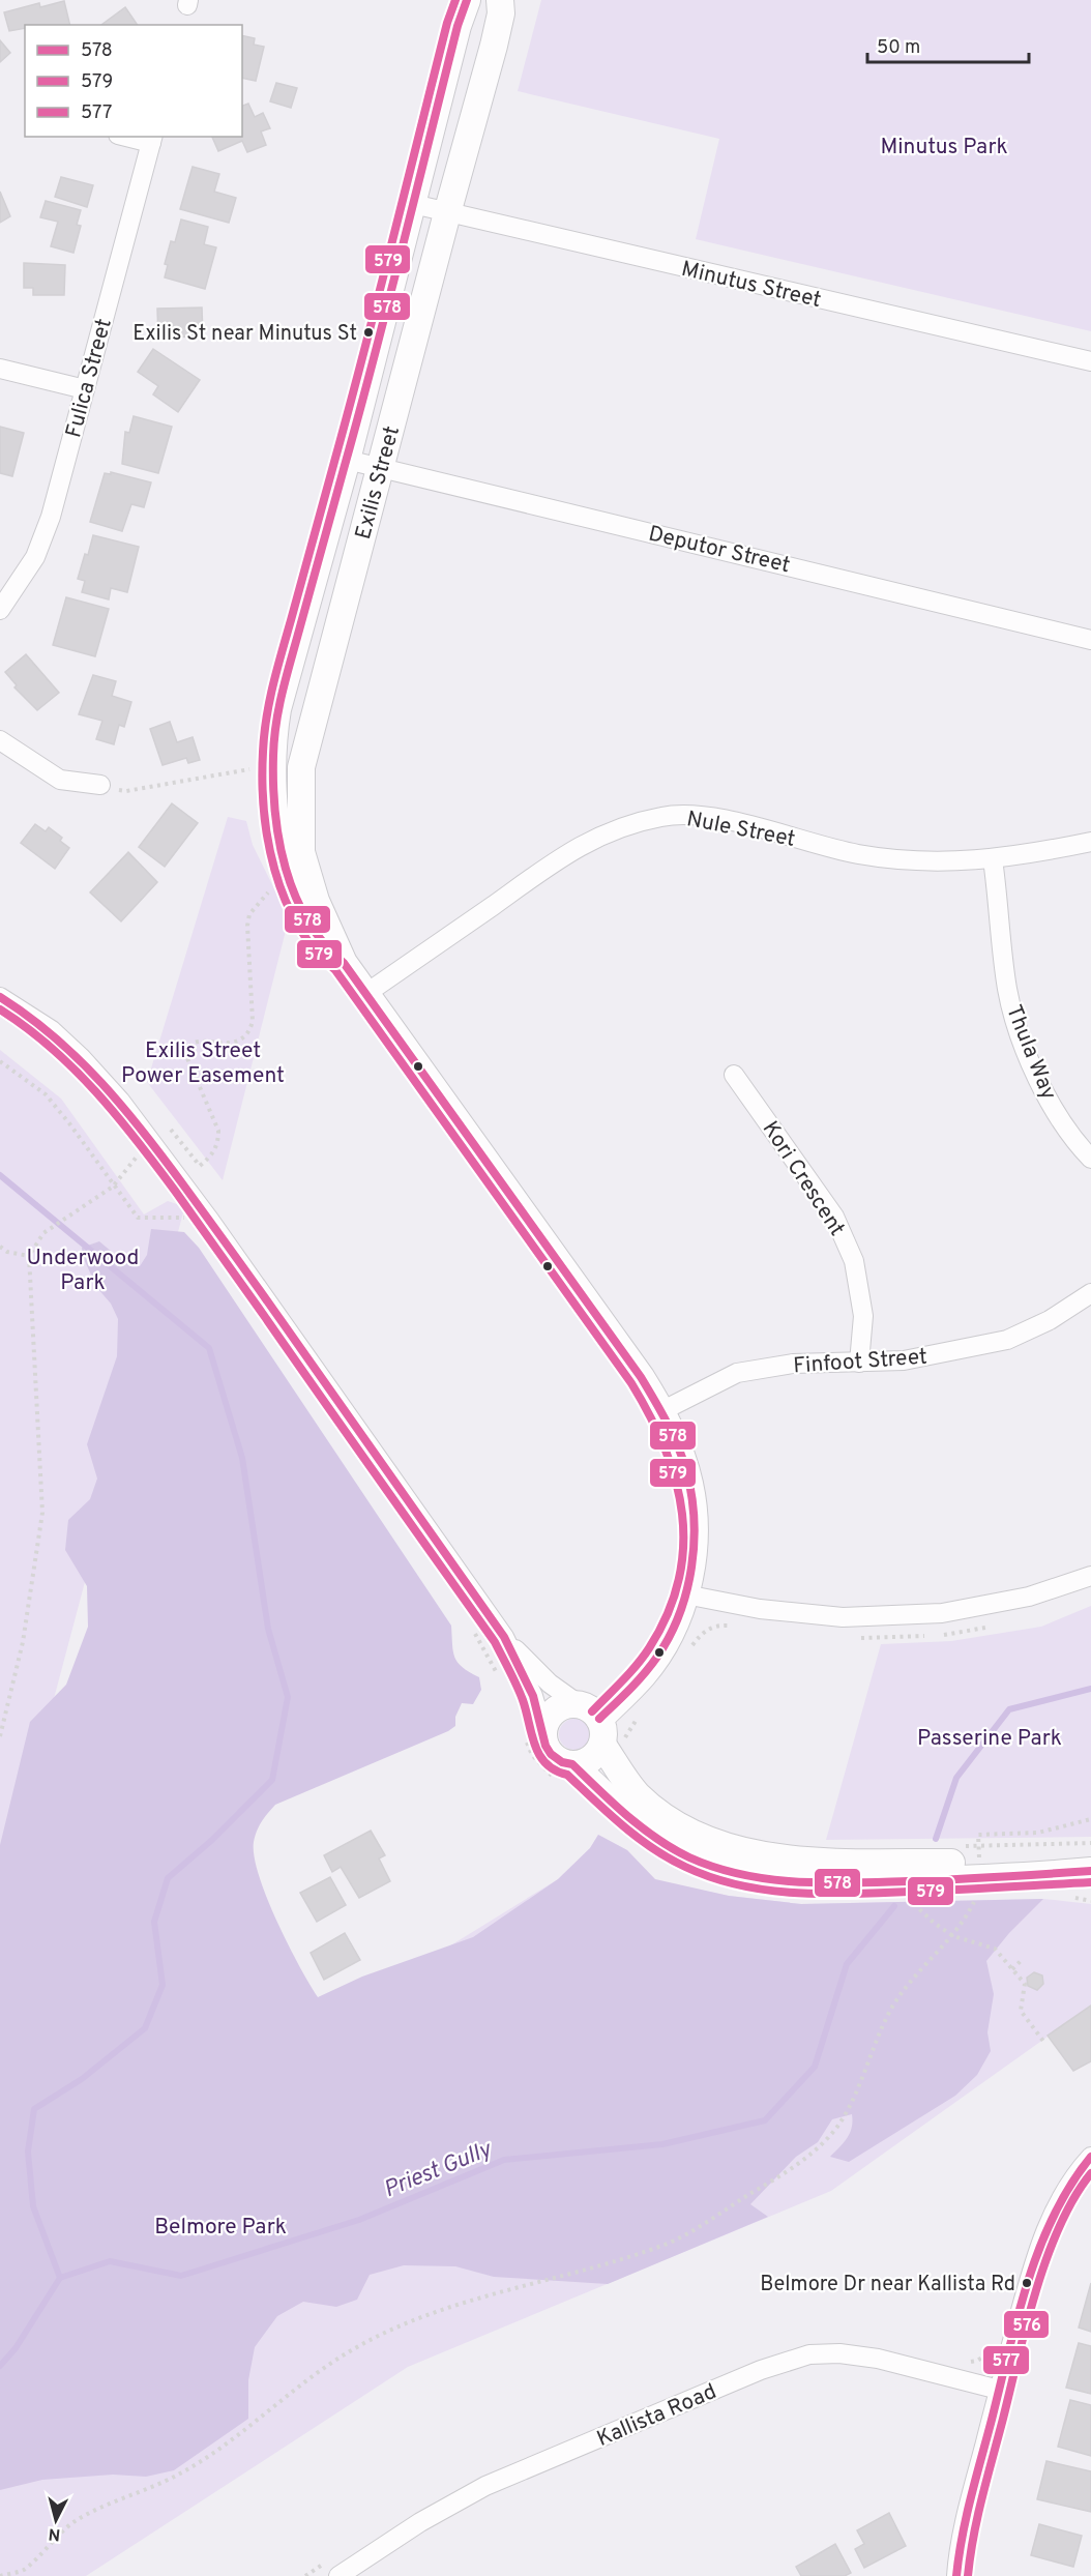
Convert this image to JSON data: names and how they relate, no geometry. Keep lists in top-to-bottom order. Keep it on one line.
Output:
{"streets":{"street":["Minutus Street","Fulica Street","Exilis Street","Deputor Street","Nule Street","Thula Way","Kori Crescent","Finfoot Street","Kallista Road"]},"crossings":[["Minutus Street","Exilis Street"],["Exilis Street","Deputor Street"],["Exilis Street","Nule Street"],["Exilis Street","Finfoot Street"],["Nule Street","Thula Way"],["Kori Crescent","Finfoot Street"]],"water":["Priest Gully"],"parks":["Minutus Park","Exilis Street Power Easement","Underwood Park","Passerine Park","Belmore Park"],"places":["Exilis St near Minutus St","Belmore Dr near Kallista Rd"],"lines":["transit line 578","transit line 579","transit line 577","transit line 576"],"legend":["578","579","577"],"scale_bar":"50 m","north":"bottom"}
